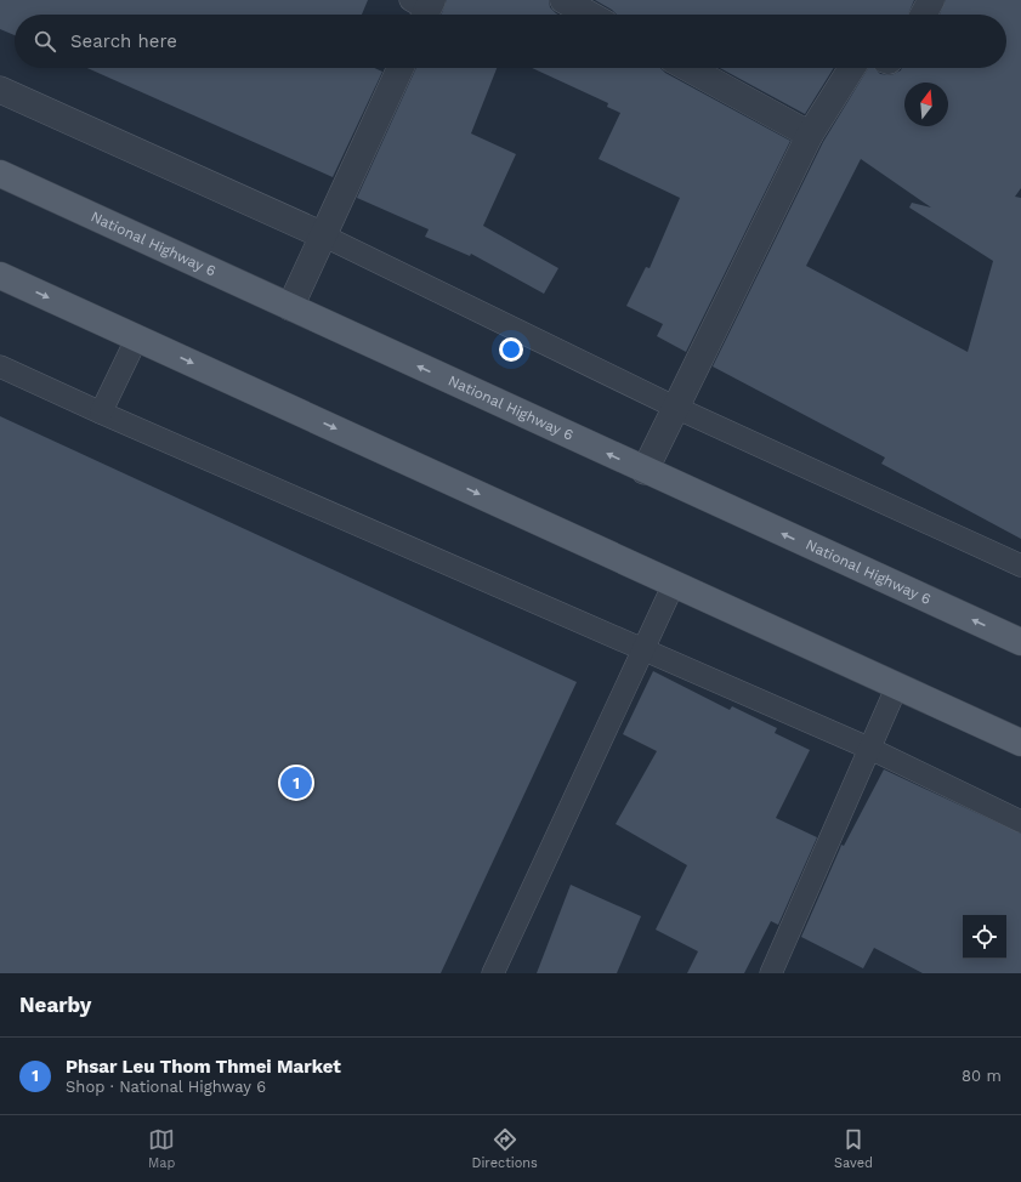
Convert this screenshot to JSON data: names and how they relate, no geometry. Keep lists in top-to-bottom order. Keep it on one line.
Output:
{"streets":{"main road":["National Highway 6"]},"north":"top","page":{"search":"Search here","pins":"1","heading":"Nearby","list":[{"mark":"1","name":"Phsar Leu Thom Thmei Market","note":"Shop · National Highway 6","value":"80 m"}],"nav":["Map","Directions","Saved"]}}
